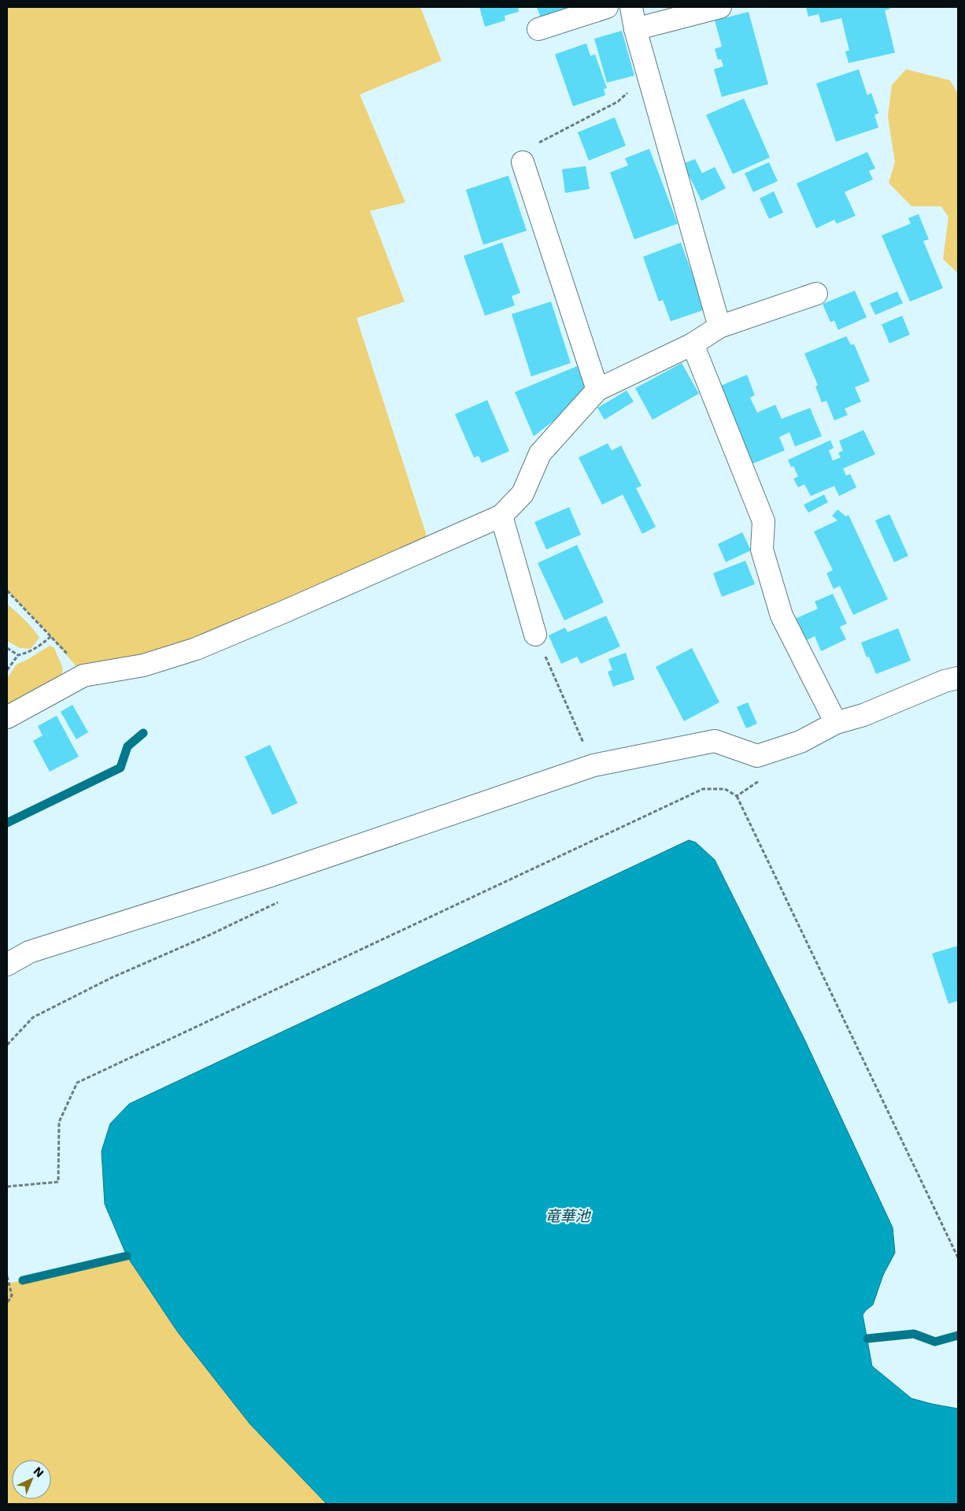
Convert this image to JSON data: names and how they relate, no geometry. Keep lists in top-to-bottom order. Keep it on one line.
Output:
{"water":["竜華池"],"north":"top right"}
